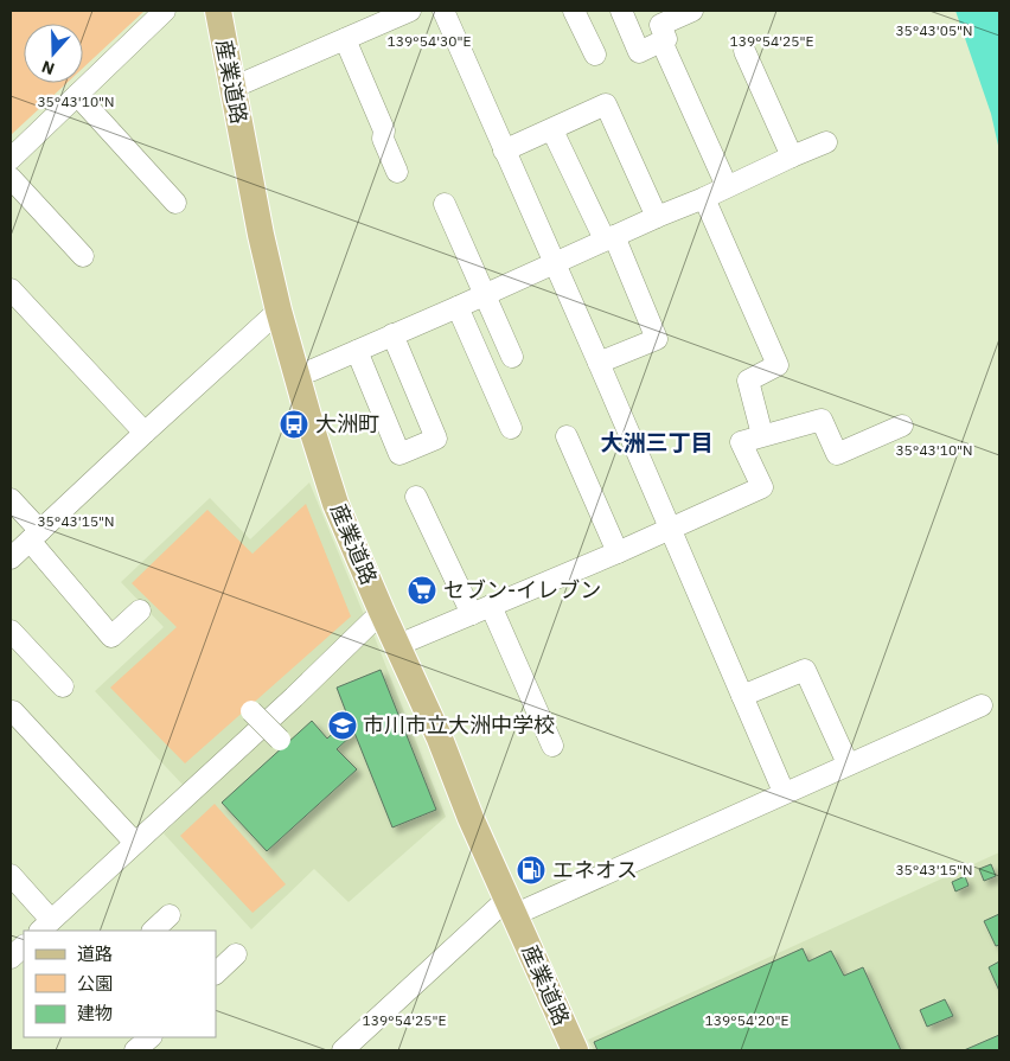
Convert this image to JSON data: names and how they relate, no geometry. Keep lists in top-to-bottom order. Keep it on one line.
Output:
{"streets":{"main road":["産業道路"]},"districts":["大洲三丁目"],"places":{"bus stop":["大洲町"],"supermarket":["セブン-イレブン"],"school or university":["市川市立大洲中学校"],"fuel station":["エネオス"]},"legend":["道路","公園","建物"],"north":"bottom","coordinates":["35°43'05\"N","139°54'30\"E","139°54'25\"E","35°43'10\"N","35°43'15\"N","139°54'20\"E"]}
